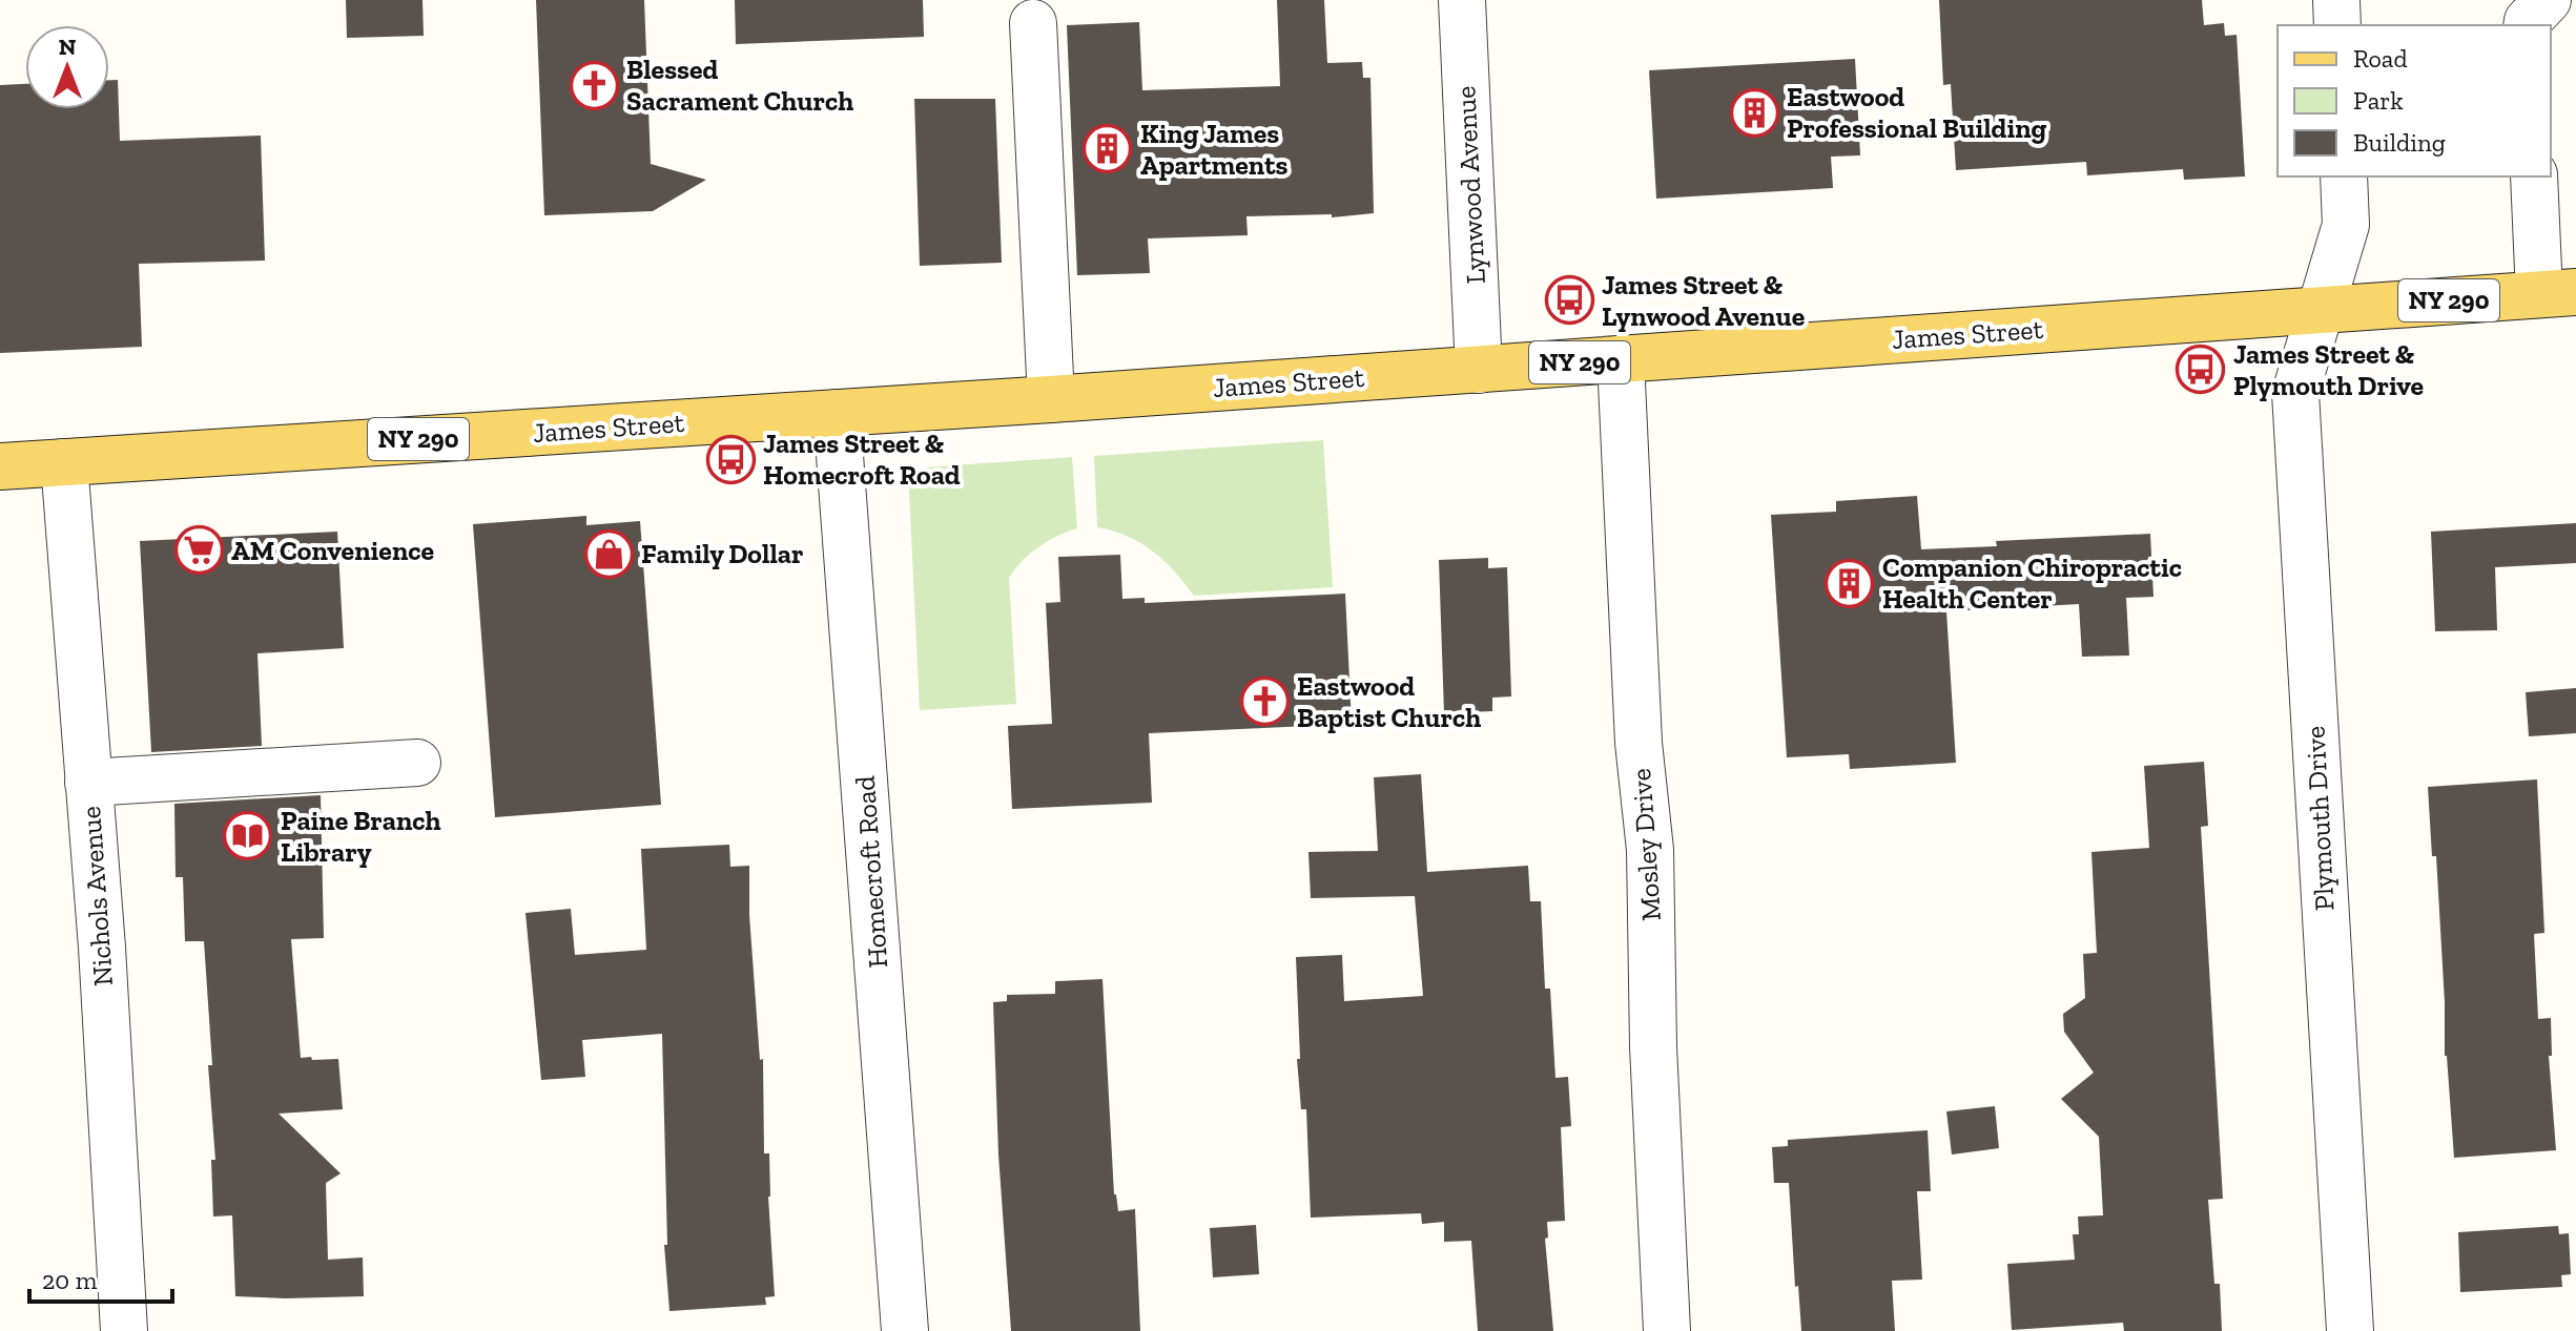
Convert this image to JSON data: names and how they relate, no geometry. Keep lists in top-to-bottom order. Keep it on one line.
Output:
{"streets":{"main road":["NY 290","James Street"],"street":["Lynwood Avenue","Plymouth Drive","Mosley Drive","Homecroft Road","Nichols Avenue"]},"crossings":[["Lynwood Avenue","James Street"],["James Street","Plymouth Drive"],["James Street","Mosley Drive"],["James Street","Homecroft Road"],["James Street","Nichols Avenue"]],"places":{"church":["Blessed Sacrament Church","Eastwood Baptist Church"],"building":["Eastwood Professional Building","King James Apartments","Companion Chiropractic Health Center"],"bus stop":["James Street & Lynwood Avenue","James Street & Plymouth Drive","James Street & Homecroft Road"],"supermarket":["AM Convenience"],"shop":["Family Dollar"],"library":["Paine Branch Library"]},"legend":["Road","Park","Building"],"scale_bar":"20 m","north":"top"}
